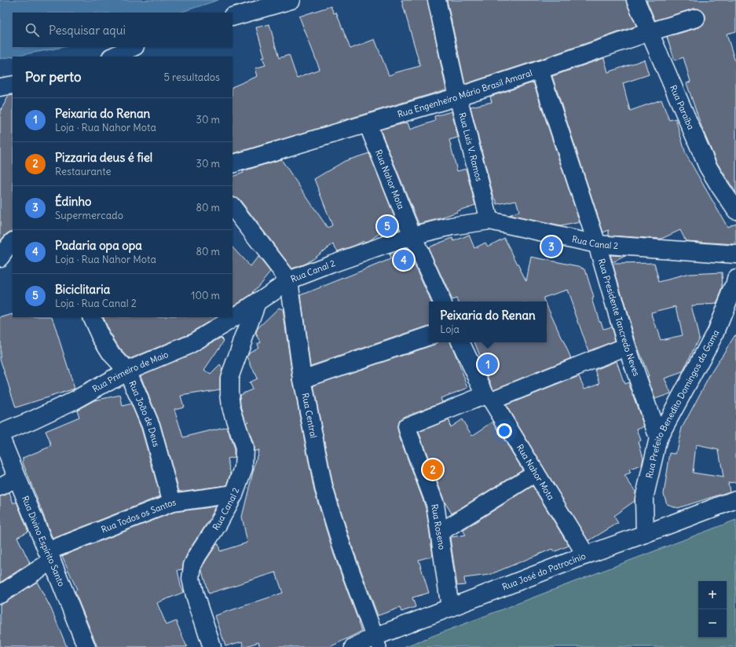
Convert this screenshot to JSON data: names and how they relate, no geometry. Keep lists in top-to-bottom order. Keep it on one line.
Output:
{"streets":{"street":["Rua Engenheiro Mário Brasil Amaral","Rua Paraíba","Rua Luis V. Ramos","Rua Nahor Mota","Rua Canal 2","Rua Presidente Tancredo Neves","Rua Primeiro de Maio","Rua Prefeito Benedito Domingos da Gama","Rua João de Deus","Rua Central","Rua Todos os Santos","Rua Roseno","Rua Divino Espírito Santo","Rua José do Patrocínio"]},"crossings":[["Rua Engenheiro Mário Brasil Amaral","Rua Paraíba"],["Rua Engenheiro Mário Brasil Amaral","Rua Luis V. Ramos"],["Rua Engenheiro Mário Brasil Amaral","Rua Nahor Mota"],["Rua Engenheiro Mário Brasil Amaral","Rua Presidente Tancredo Neves"],["Rua Luis V. Ramos","Rua Canal 2"],["Rua Nahor Mota","Rua Canal 2"],["Rua Nahor Mota","Rua Roseno"],["Rua Nahor Mota","Rua José do Patrocínio"],["Rua Canal 2","Rua Presidente Tancredo Neves"],["Rua Canal 2","Rua Primeiro de Maio"],["Rua Canal 2","Rua Central"],["Rua Canal 2","Rua Todos os Santos"],["Rua Presidente Tancredo Neves","Rua Prefeito Benedito Domingos da Gama"],["Rua Primeiro de Maio","Rua João de Deus"],["Rua Primeiro de Maio","Rua Divino Espírito Santo"],["Rua Prefeito Benedito Domingos da Gama","Rua José do Patrocínio"],["Rua João de Deus","Rua Todos os Santos"],["Rua Central","Rua José do Patrocínio"],["Rua Todos os Santos","Rua Divino Espírito Santo"],["Rua Roseno","Rua José do Patrocínio"]],"page":{"search":"Pesquisar aqui","heading":["Por perto","5 resultados"],"list":[{"mark":"1","name":"Peixaria do Renan","note":"Loja · Rua Nahor Mota","value":"30 m"},{"mark":"2","name":"Pizzaria deus é fiel","note":"Restaurante","value":"30 m"},{"mark":"3","name":"Édinho","note":"Supermercado","value":"80 m"},{"mark":"4","name":"Padaria opa opa","note":"Loja · Rua Nahor Mota","value":"80 m"},{"mark":"5","name":"Biciclitaria","note":"Loja · Rua Canal 2","value":"100 m"}],"pins":["5","3","4","1","2"],"popup":["Peixaria do Renan","Loja"],"map_buttons":["+","−"]}}
